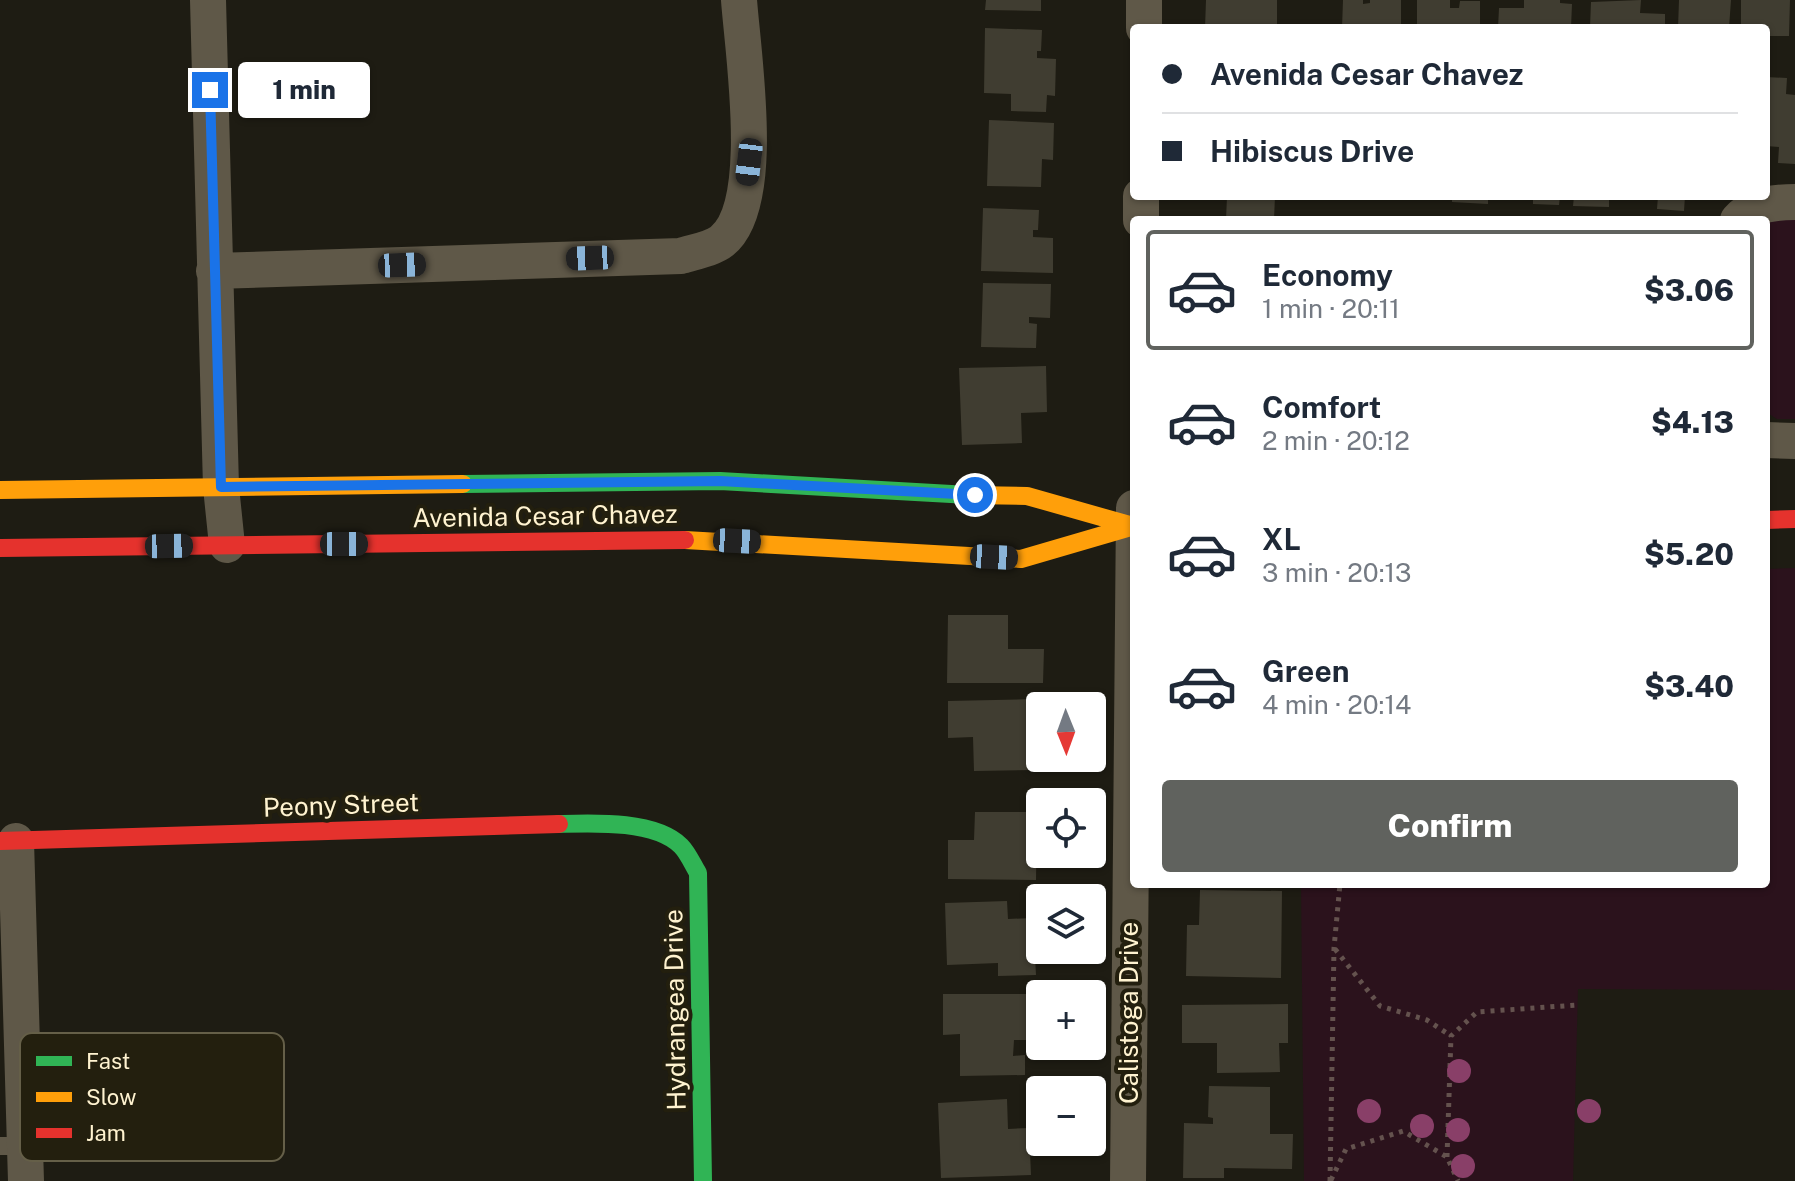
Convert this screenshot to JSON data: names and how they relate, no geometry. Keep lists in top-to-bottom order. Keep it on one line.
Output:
{"streets":{"street":["Avenida Cesar Chavez","Peony Street","Hydrangea Drive","Calistoga Drive"]},"crossings":[["Peony Street","Hydrangea Drive"]],"legend":["Fast","Slow","Jam"],"north":"bottom","page":{"banner":["Avenida Cesar Chavez","Hibiscus Drive"],"bubble":"1 min","list":[{"name":"Economy","note":"1 min · 20:11","value":"$3.06"},{"name":"Comfort","note":"2 min · 20:12","value":"$4.13"},{"name":"XL","note":"3 min · 20:13","value":"$5.20"},{"name":"Green","note":"4 min · 20:14","value":"$3.40"}],"map_buttons":["+","−"],"buttons":"Confirm"}}
